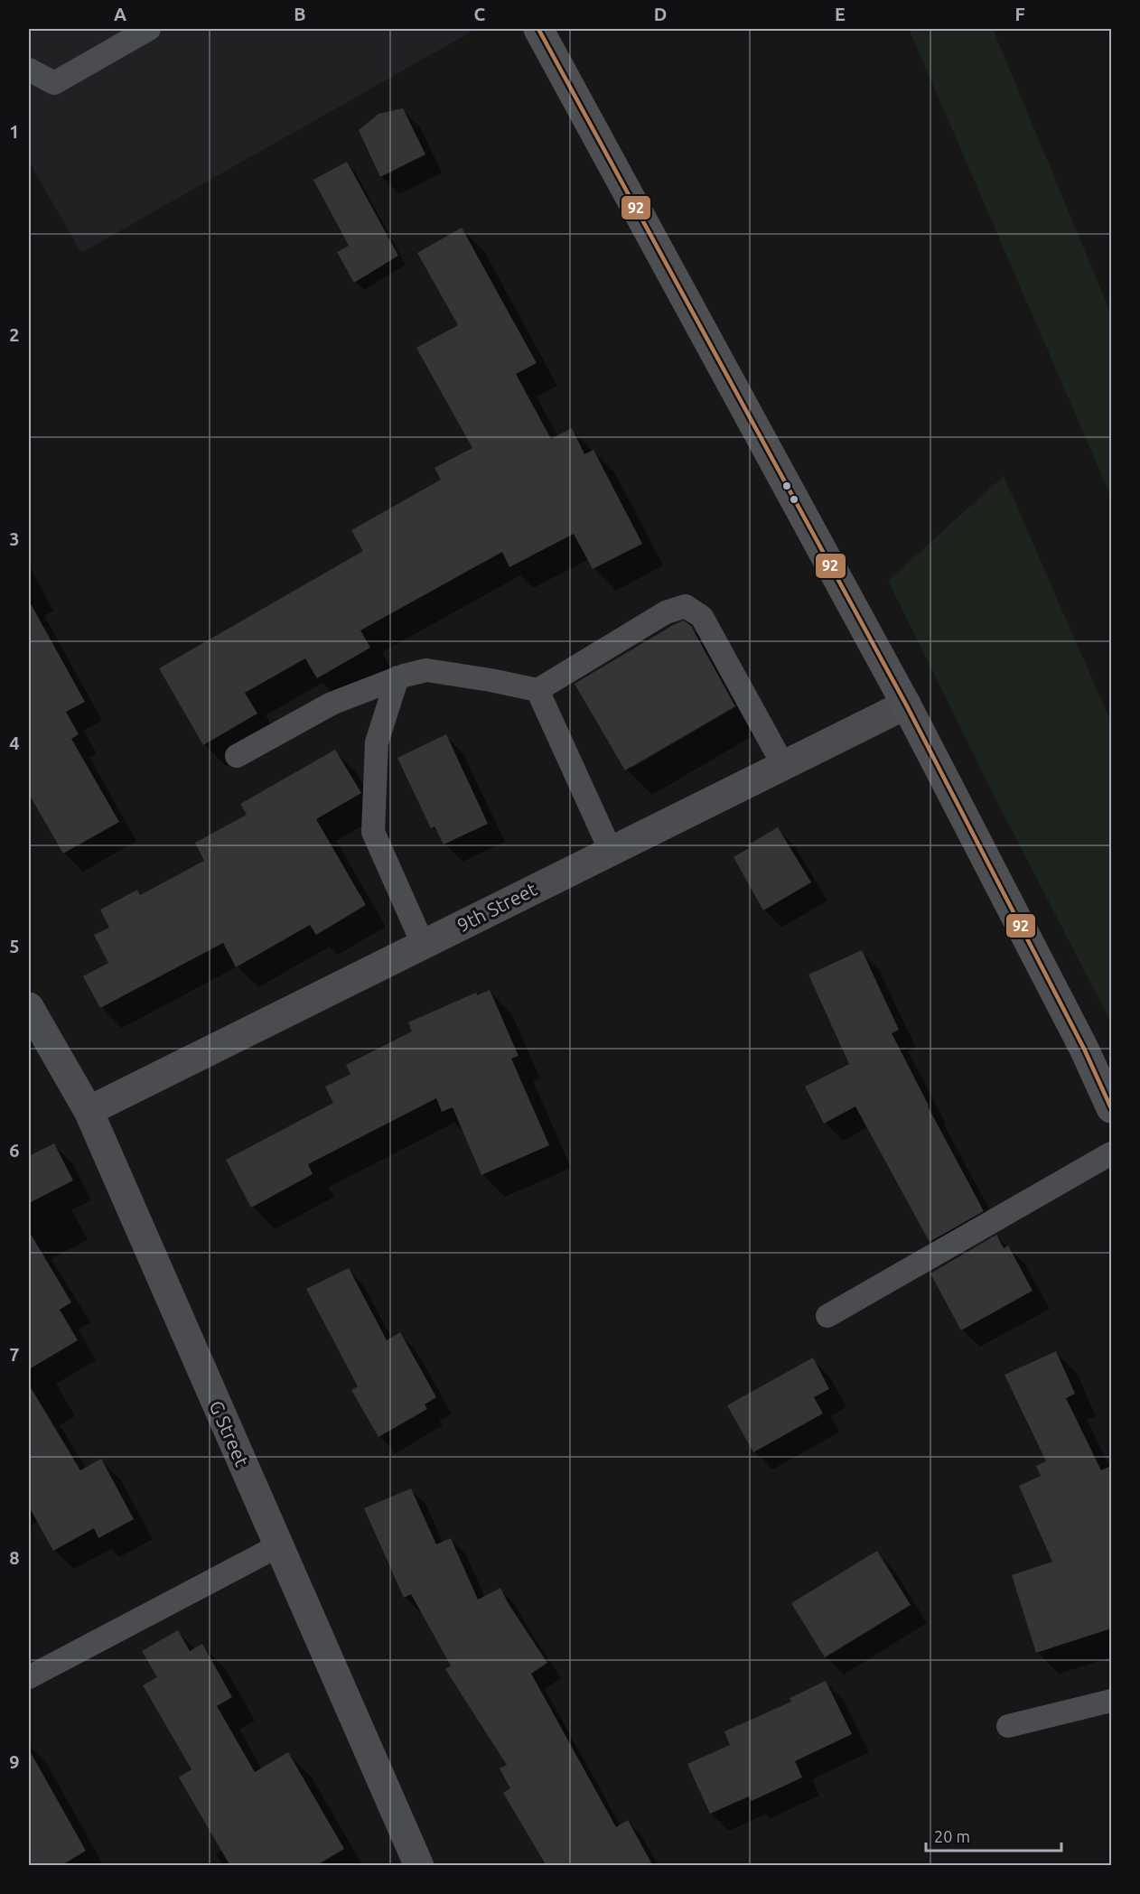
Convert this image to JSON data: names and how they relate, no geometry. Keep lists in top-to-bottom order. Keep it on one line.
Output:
{"streets":{"street":["9th Street","G Street"]},"crossings":[["9th Street","G Street"]],"lines":["transit line 92"],"scale_bar":"20 m","grid":{"columns":["A","B","C","D","E","F"],"rows":["1","2","3","4","5","6","7","8","9"]}}
